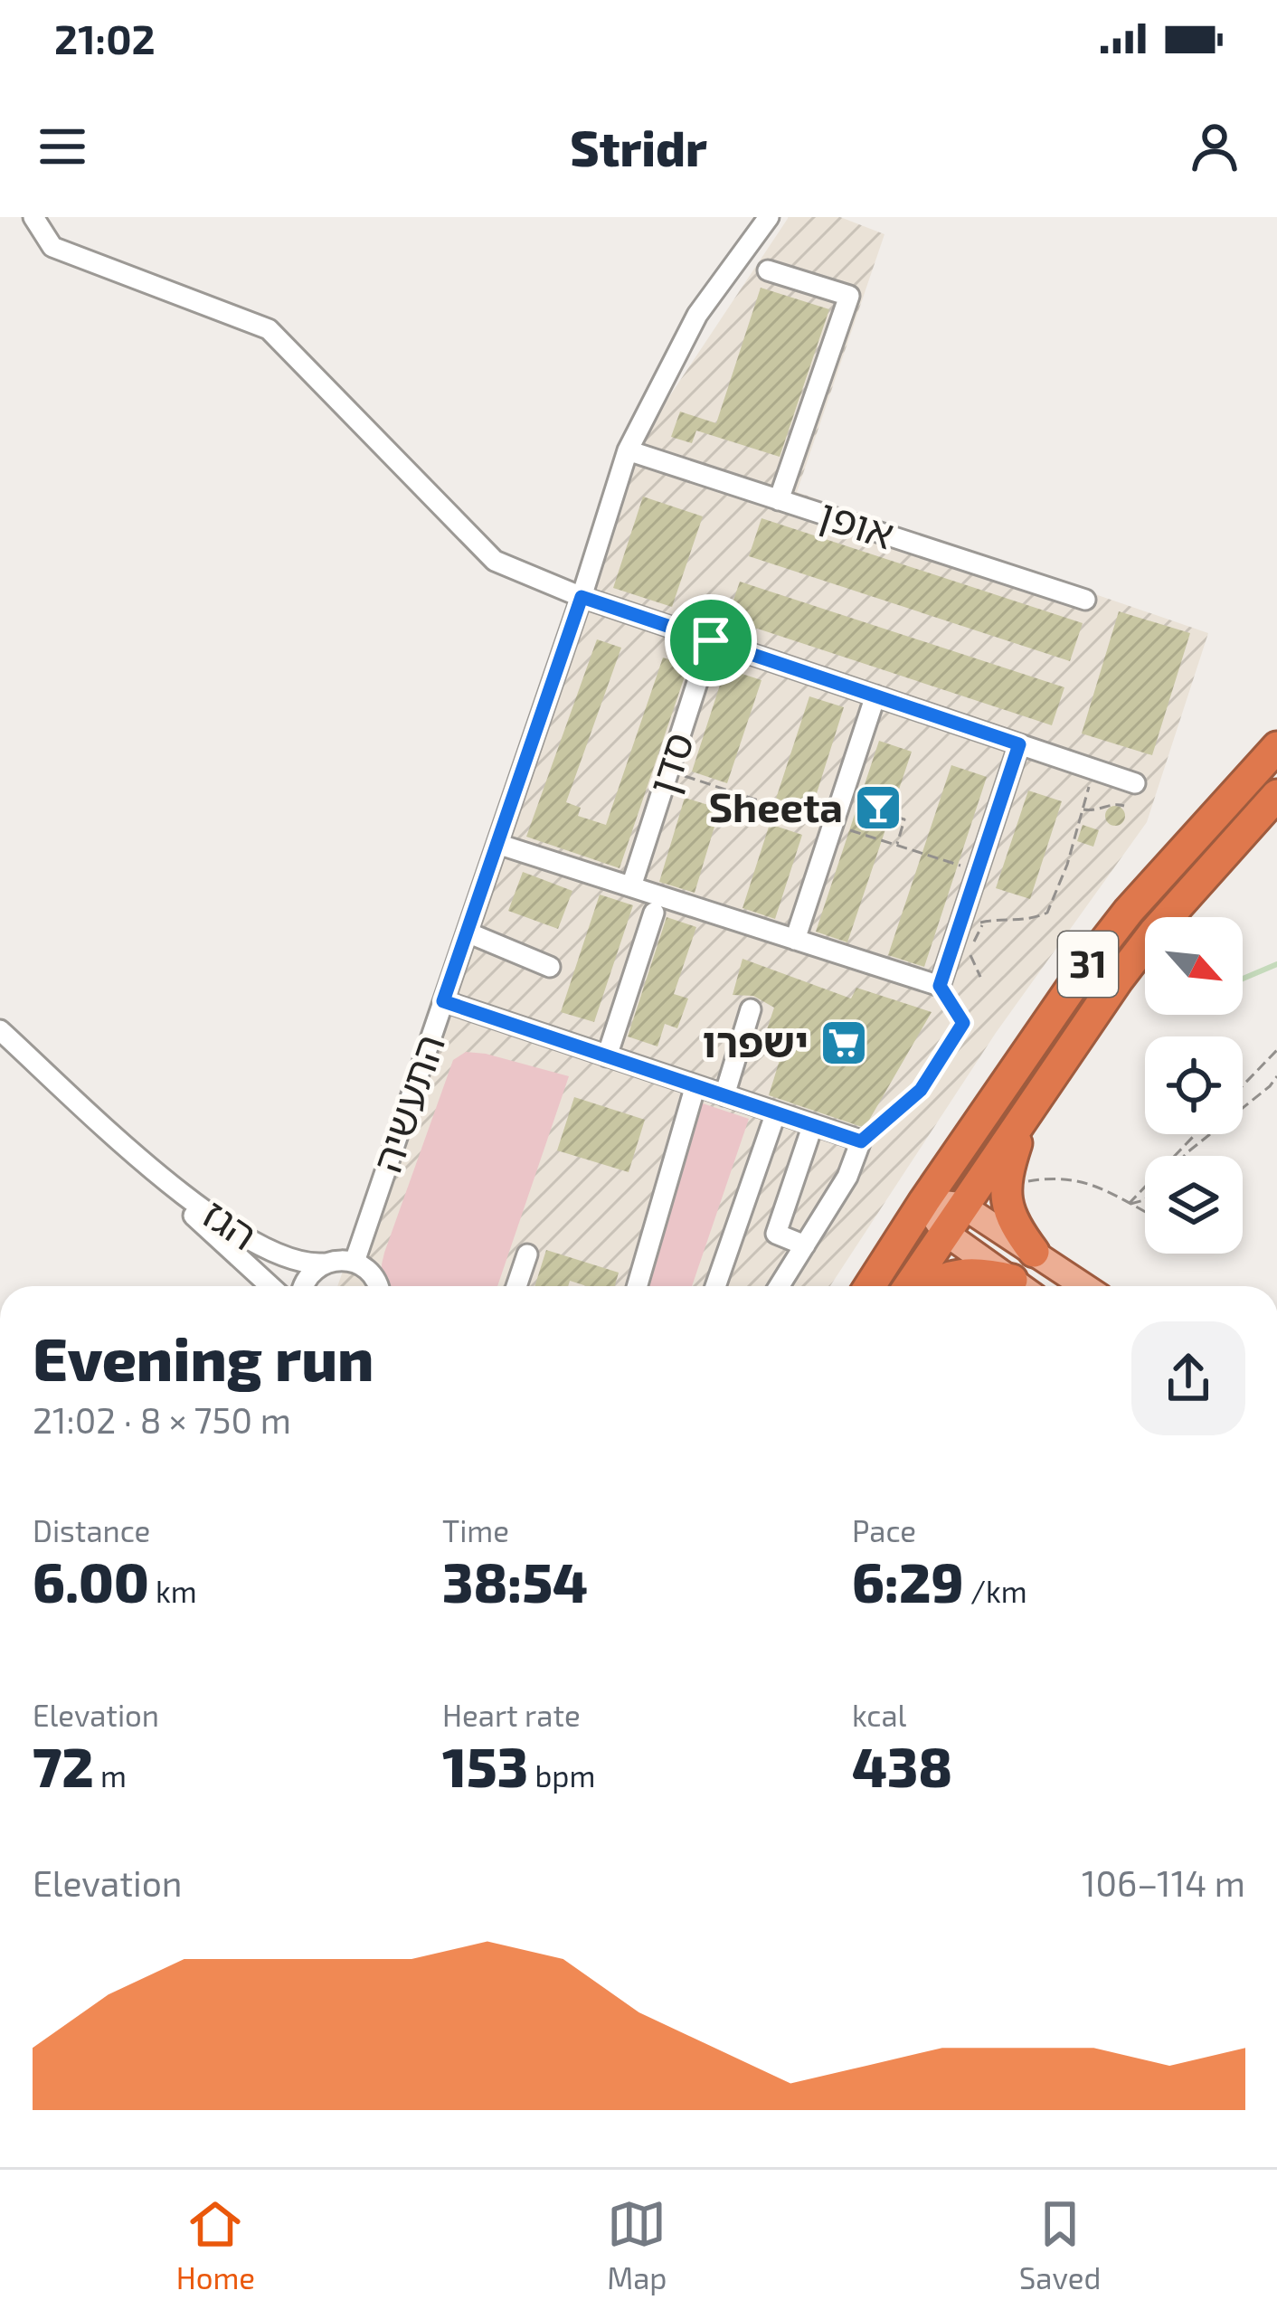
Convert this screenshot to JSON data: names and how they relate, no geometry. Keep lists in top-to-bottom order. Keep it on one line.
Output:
{"streets":{"highway":["31"],"street":["אופן","סדן","התעשיה","הגז"]},"crossings":[["אופן","התעשיה"],["התעשיה","הגז"]],"places":{"bar":["Sheeta"],"supermarket":["ישפרו"]},"north":"bottom right","page":{"status":"21:02","header":"Stridr","heading":["Evening run","21:02 · 8 × 750 m"],"stats":[["Distance","6.00 km"],["Time","38:54"],["Pace","6:29 /km"],["Elevation","72 m"],["Heart rate","153 bpm"],["kcal","438"]],"chart":["Elevation","106–114 m"],"tabs":["Home","Map","Saved"]}}
